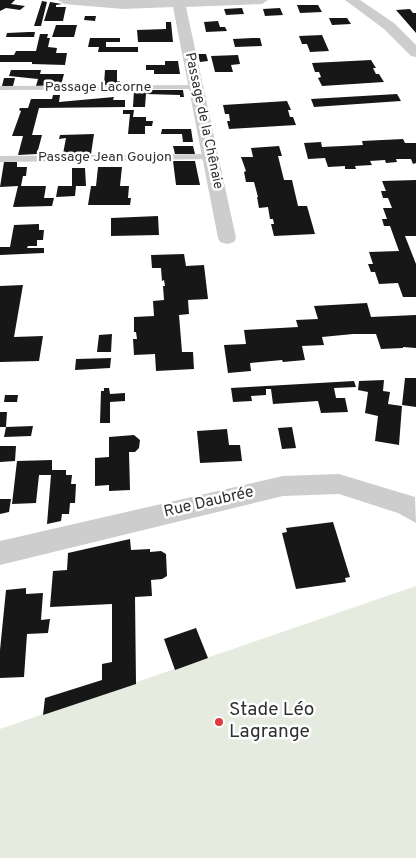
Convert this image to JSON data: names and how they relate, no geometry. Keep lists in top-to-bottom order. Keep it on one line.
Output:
{"streets":{"street":["Passage de la Chênaie","Rue Daubrée"],"lane":["Passage Lacorne","Passage Jean Goujon"]},"crossings":[["Passage Lacorne","Passage de la Chênaie"],["Passage de la Chênaie","Passage Jean Goujon"]],"places":["Stade Léo Lagrange"]}
